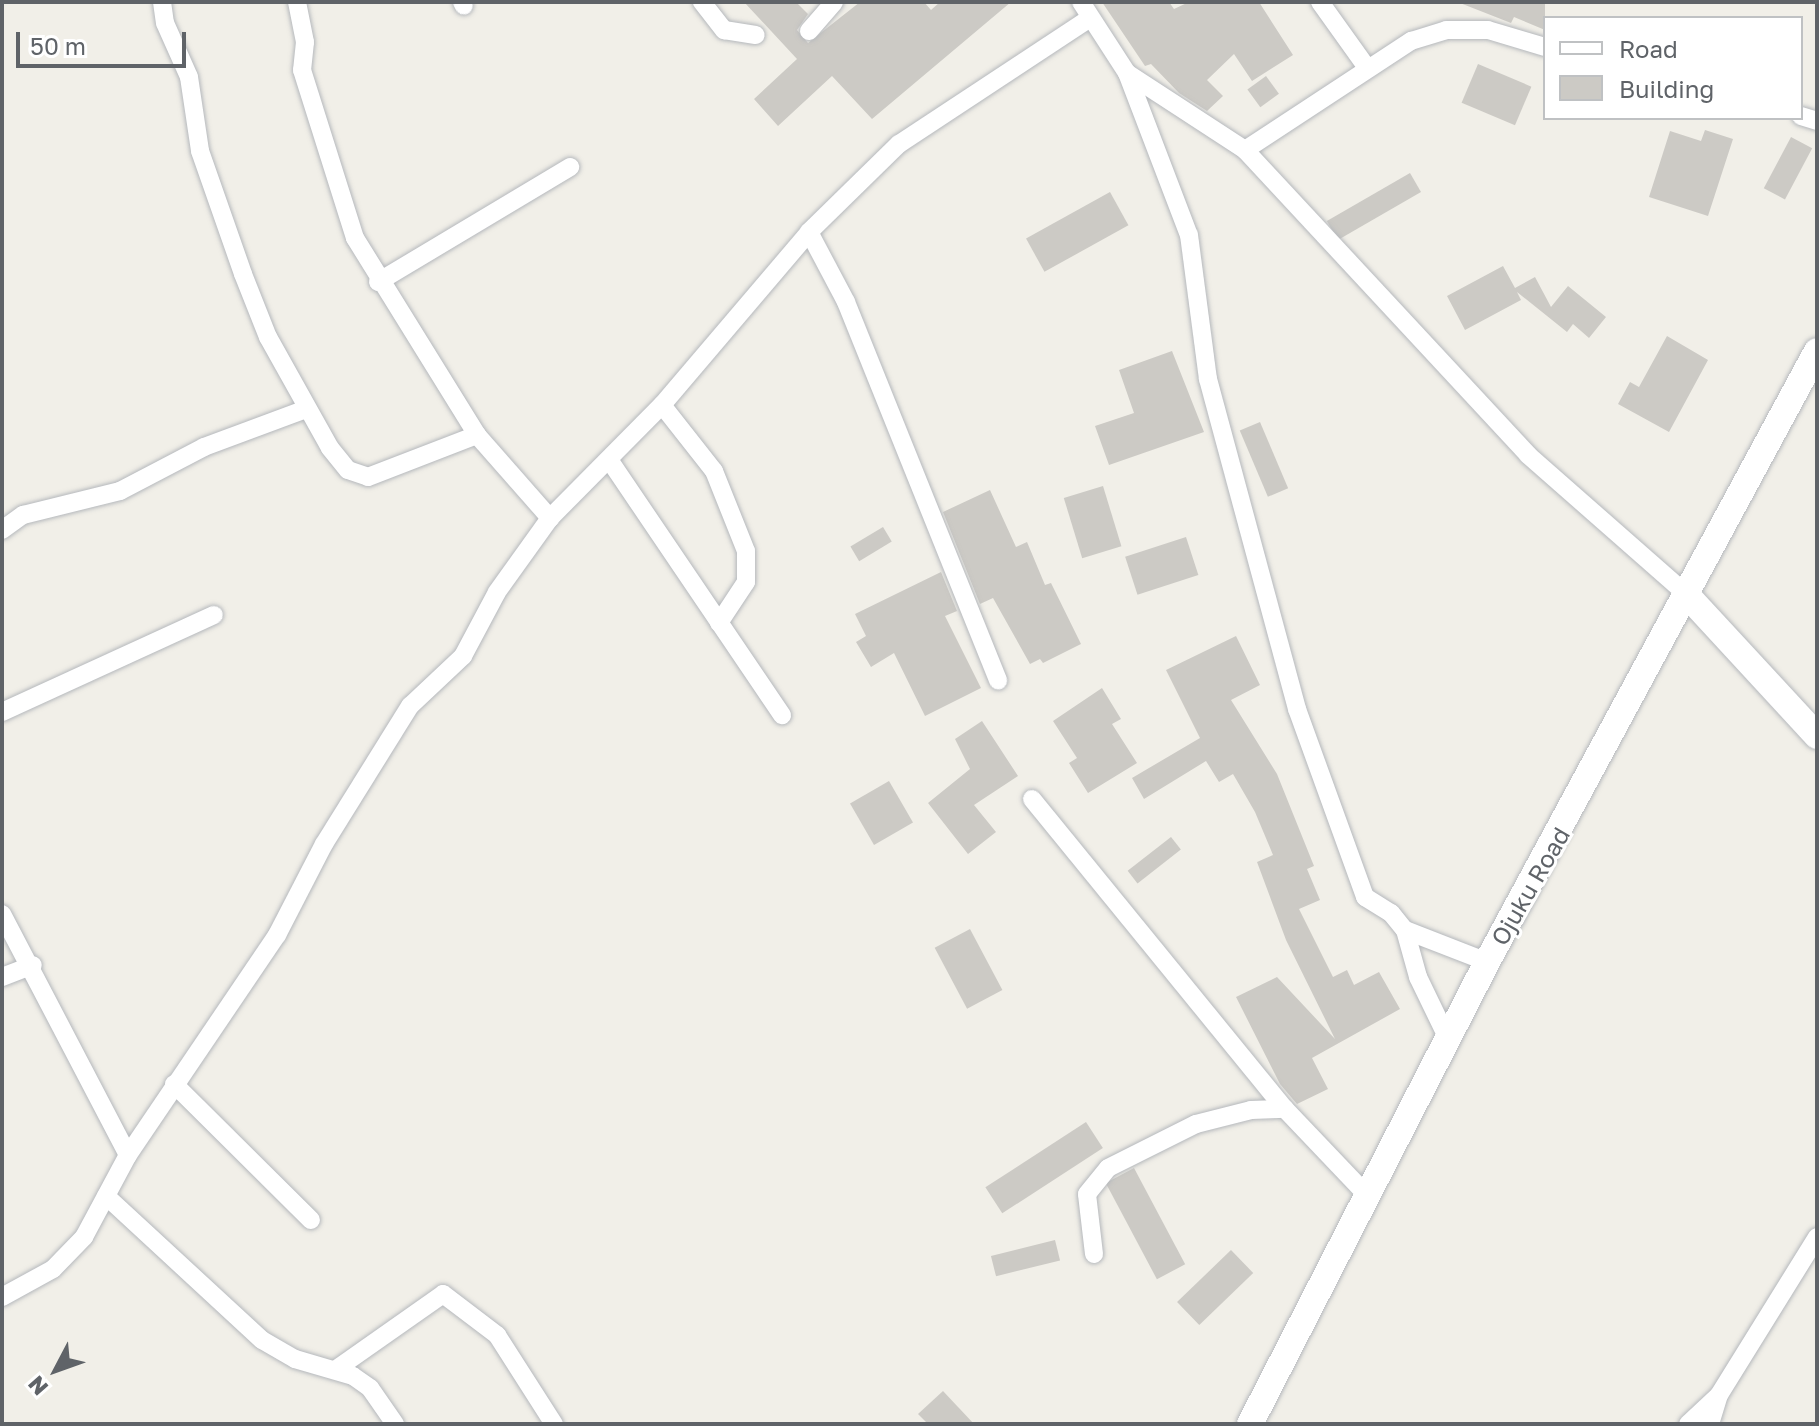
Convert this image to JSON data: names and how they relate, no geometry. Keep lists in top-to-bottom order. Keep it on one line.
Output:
{"streets":{"main road":["Ojuku Road"]},"legend":["Road","Building"],"scale_bar":"50 m","north":"bottom left"}
